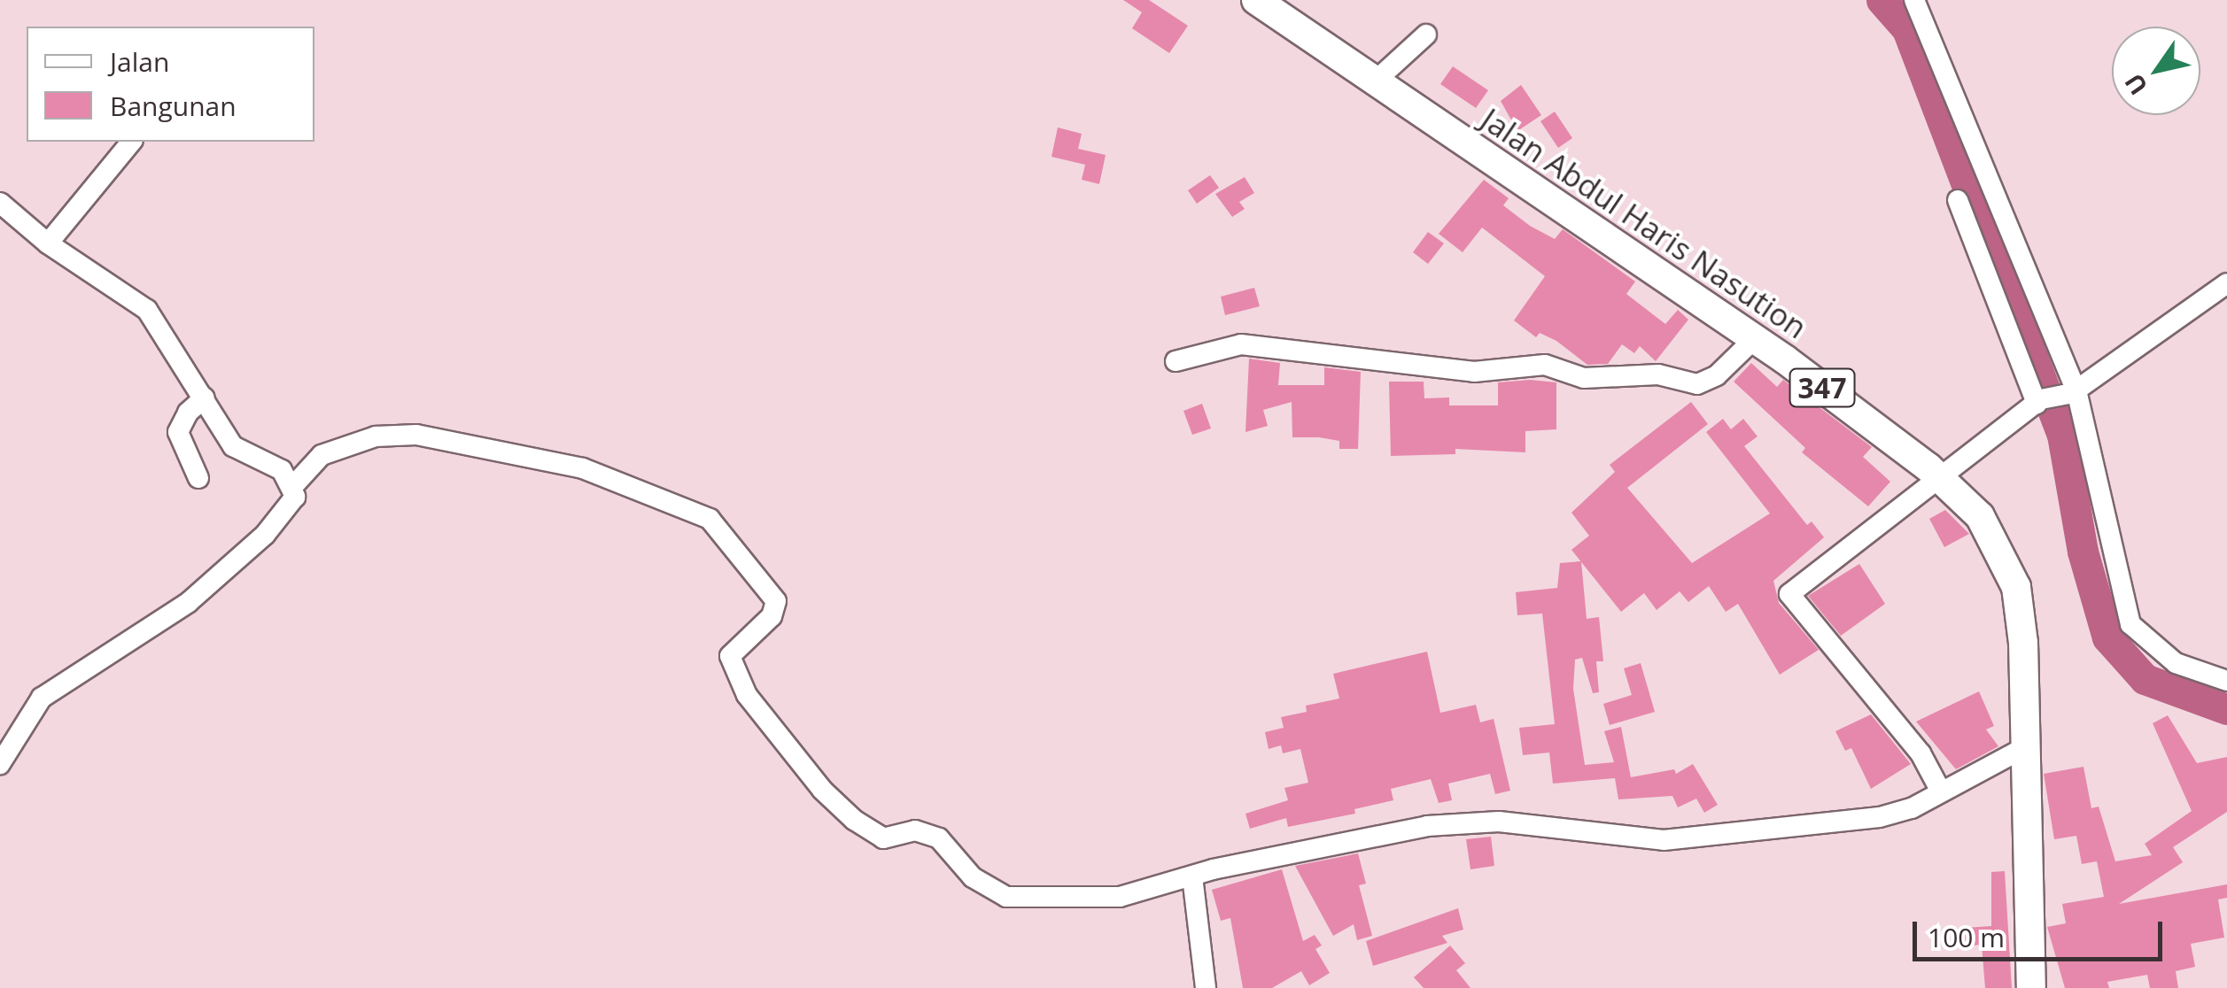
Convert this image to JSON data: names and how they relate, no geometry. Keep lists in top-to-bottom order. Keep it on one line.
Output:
{"streets":{"main road":["Jalan Abdul Haris Nasution","347"]},"legend":["Jalan","Bangunan"],"scale_bar":"100 m","north":"bottom left"}
